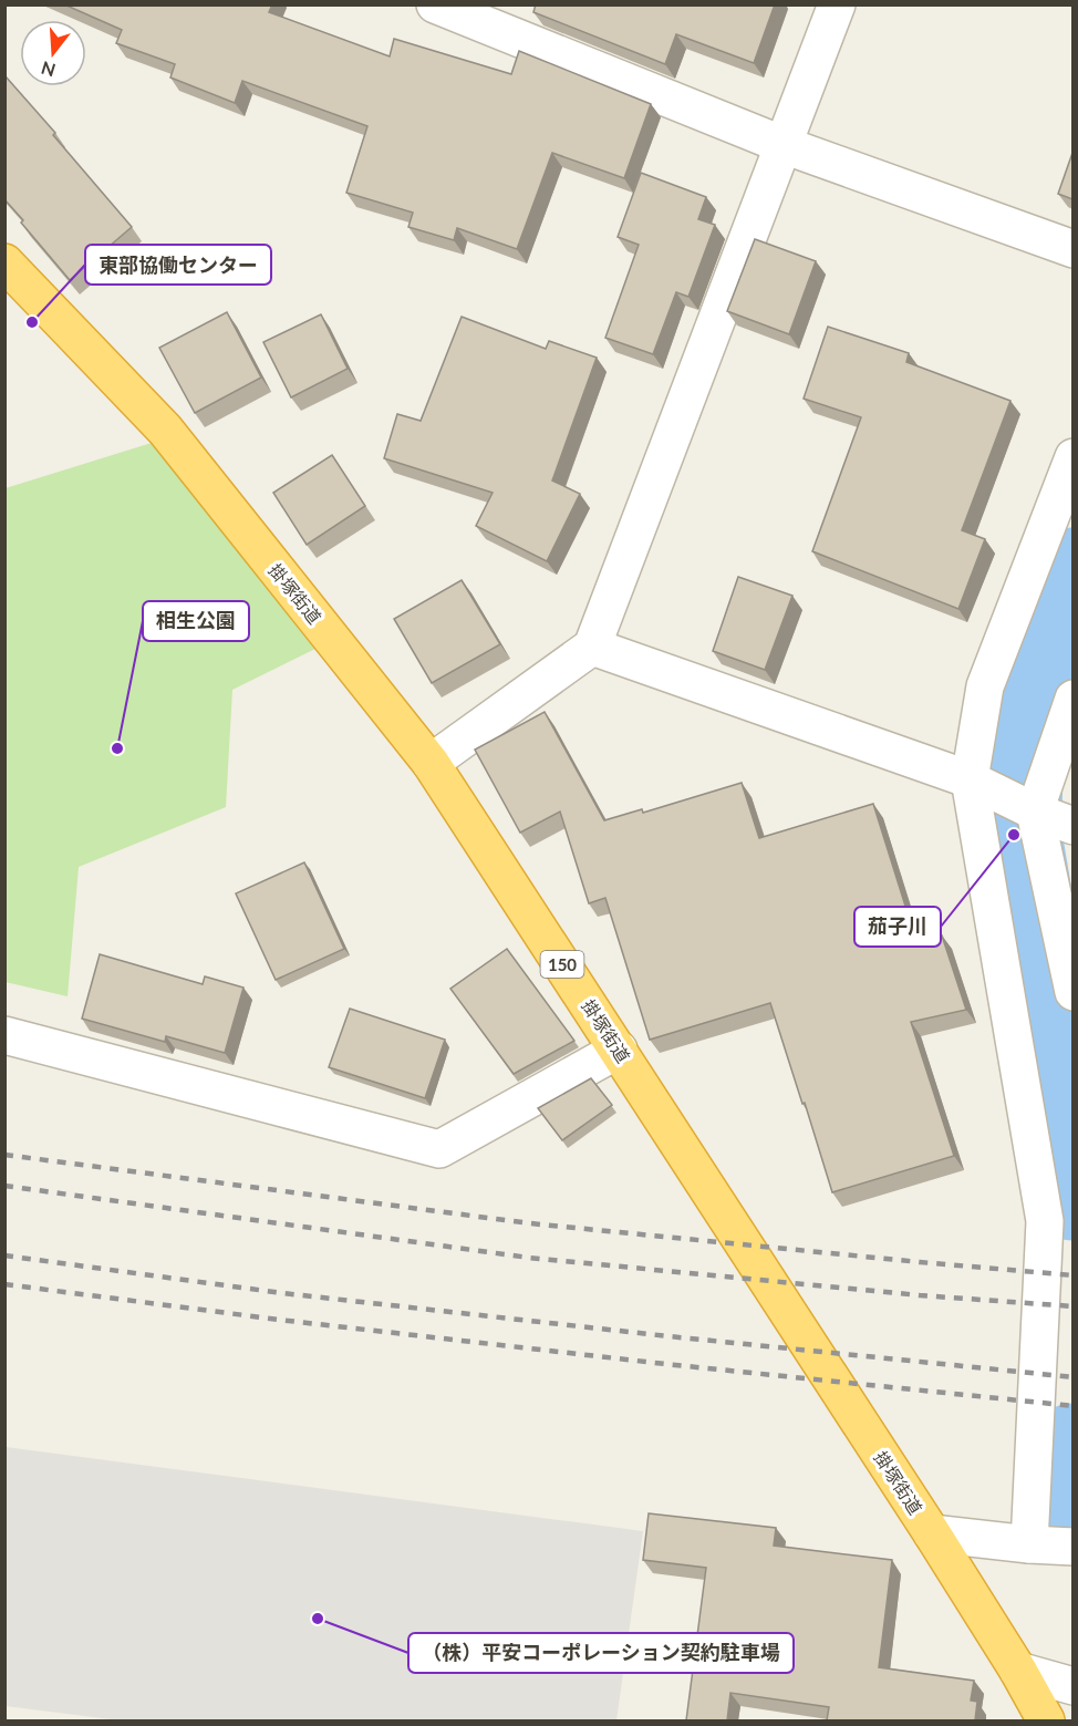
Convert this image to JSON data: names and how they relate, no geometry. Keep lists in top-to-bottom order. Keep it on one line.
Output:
{"streets":{"highway":["掛塚街道","150"]},"places":["東部協働センター","相生公園","茄子川","（株）平安コーポレーション契約駐車場"],"north":"bottom"}
